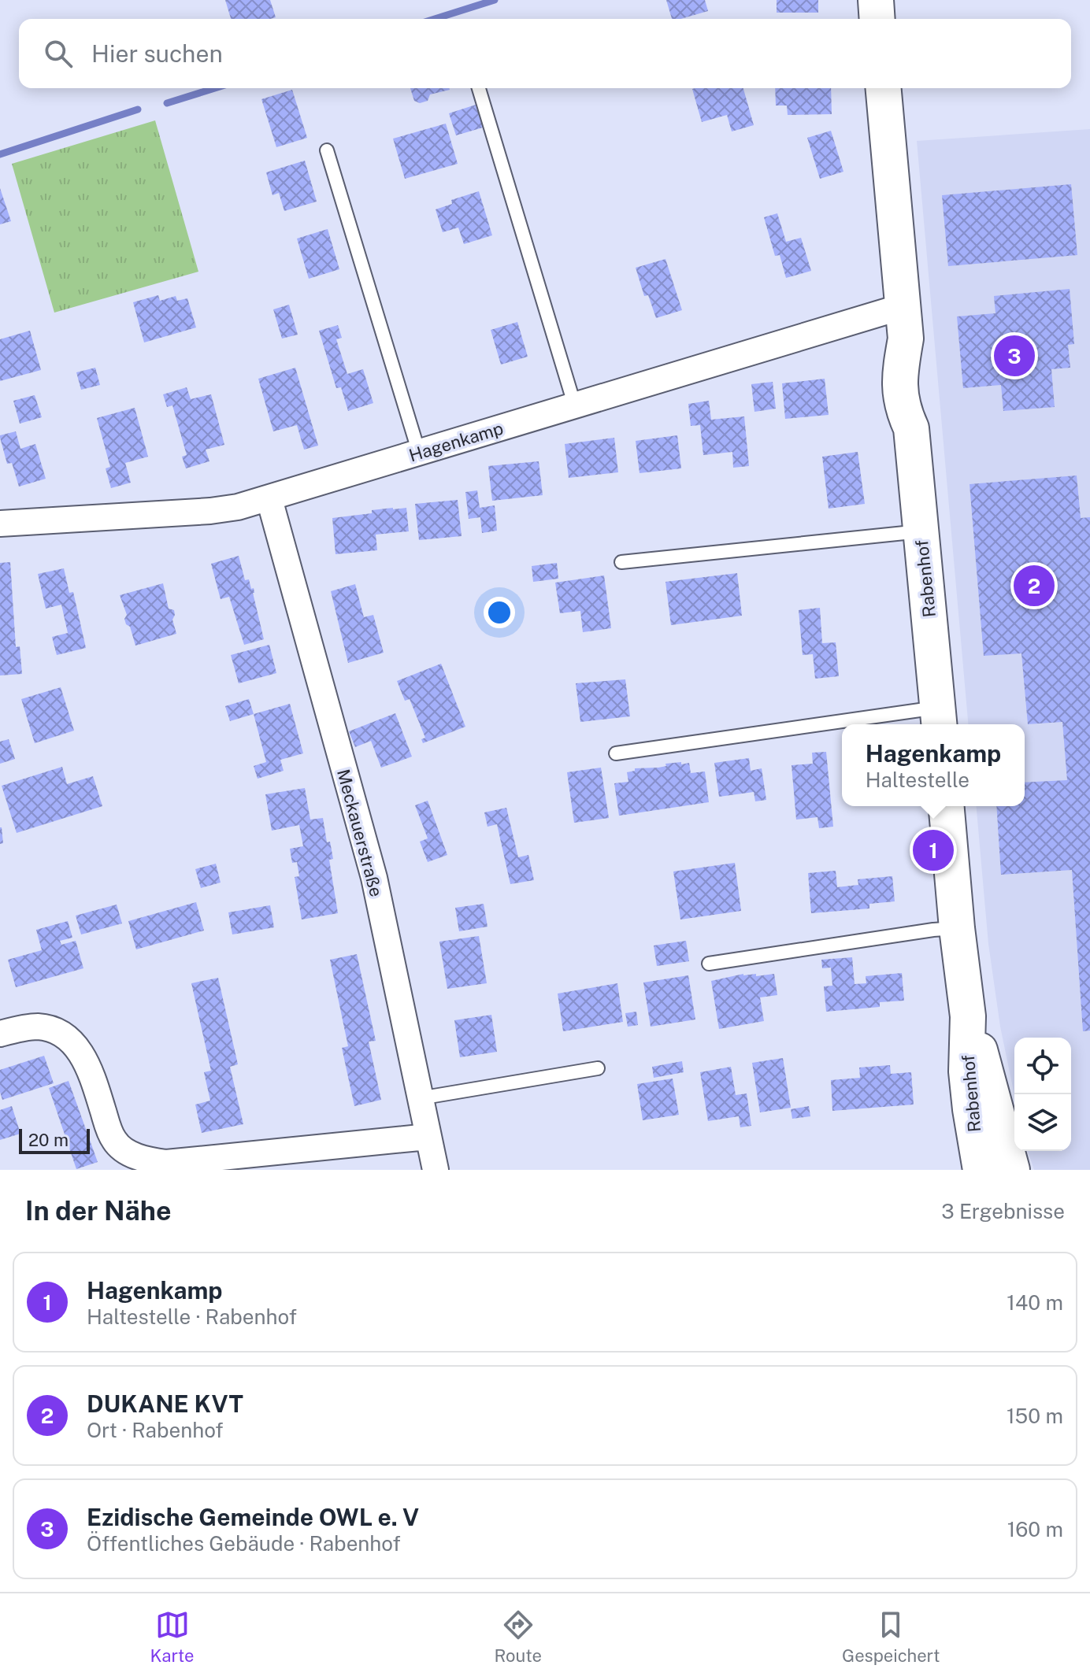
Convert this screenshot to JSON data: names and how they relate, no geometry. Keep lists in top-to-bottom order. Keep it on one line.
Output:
{"streets":{"street":["Hagenkamp","Rabenhof","Meckauerstraße"]},"crossings":[["Hagenkamp","Rabenhof"],["Hagenkamp","Meckauerstraße"]],"scale_bar":"20 m","page":{"search":"Hier suchen","pins":["3","2","1"],"popup":["Hagenkamp","Haltestelle"],"scale":"20 m","heading":["In der Nähe","3 Ergebnisse"],"list":[{"mark":"1","name":"Hagenkamp","note":"Haltestelle · Rabenhof","value":"140 m"},{"mark":"2","name":"DUKANE KVT","note":"Ort · Rabenhof","value":"150 m"},{"mark":"3","name":"Ezidische Gemeinde OWL e. V","note":"Öffentliches Gebäude · Rabenhof","value":"160 m"}],"nav":["Karte","Route","Gespeichert"]}}
